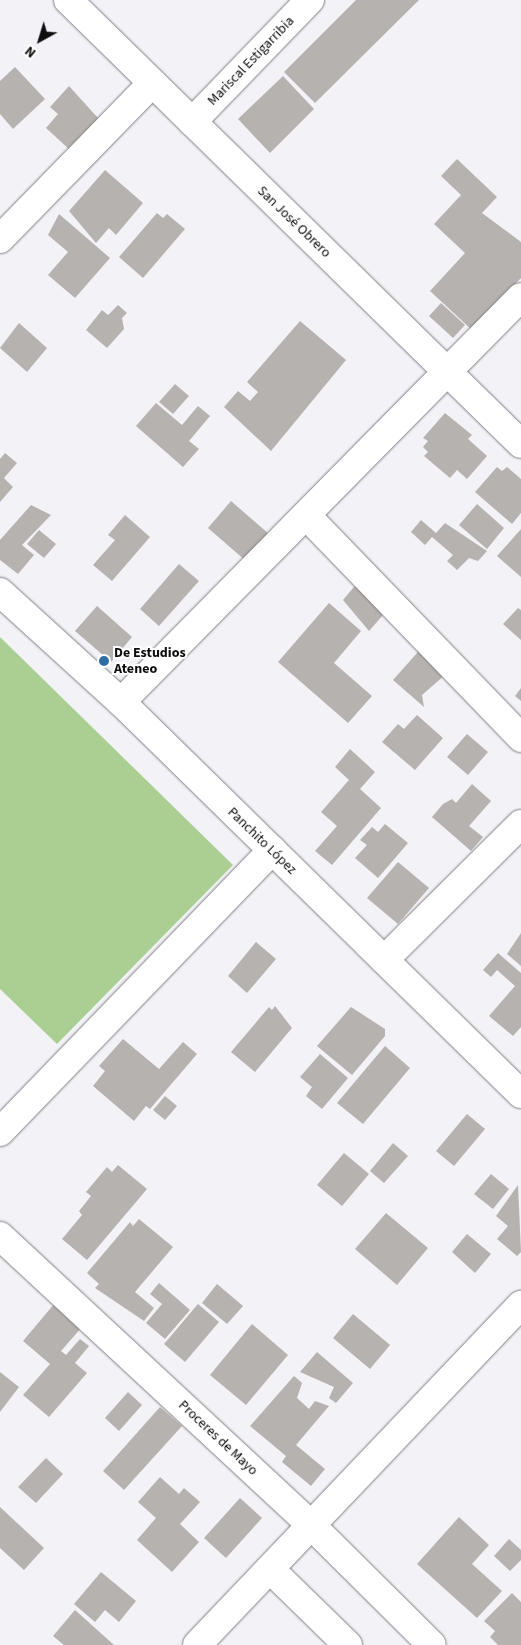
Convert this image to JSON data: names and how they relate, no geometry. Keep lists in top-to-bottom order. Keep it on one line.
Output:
{"streets":{"street":["Mariscal Estigarribia","San José Obrero","Panchito López","Proceres de Mayo"]},"crossings":[["Mariscal Estigarribia","San José Obrero"]],"places":["De Estudios Ateneo"],"north":"bottom left"}
